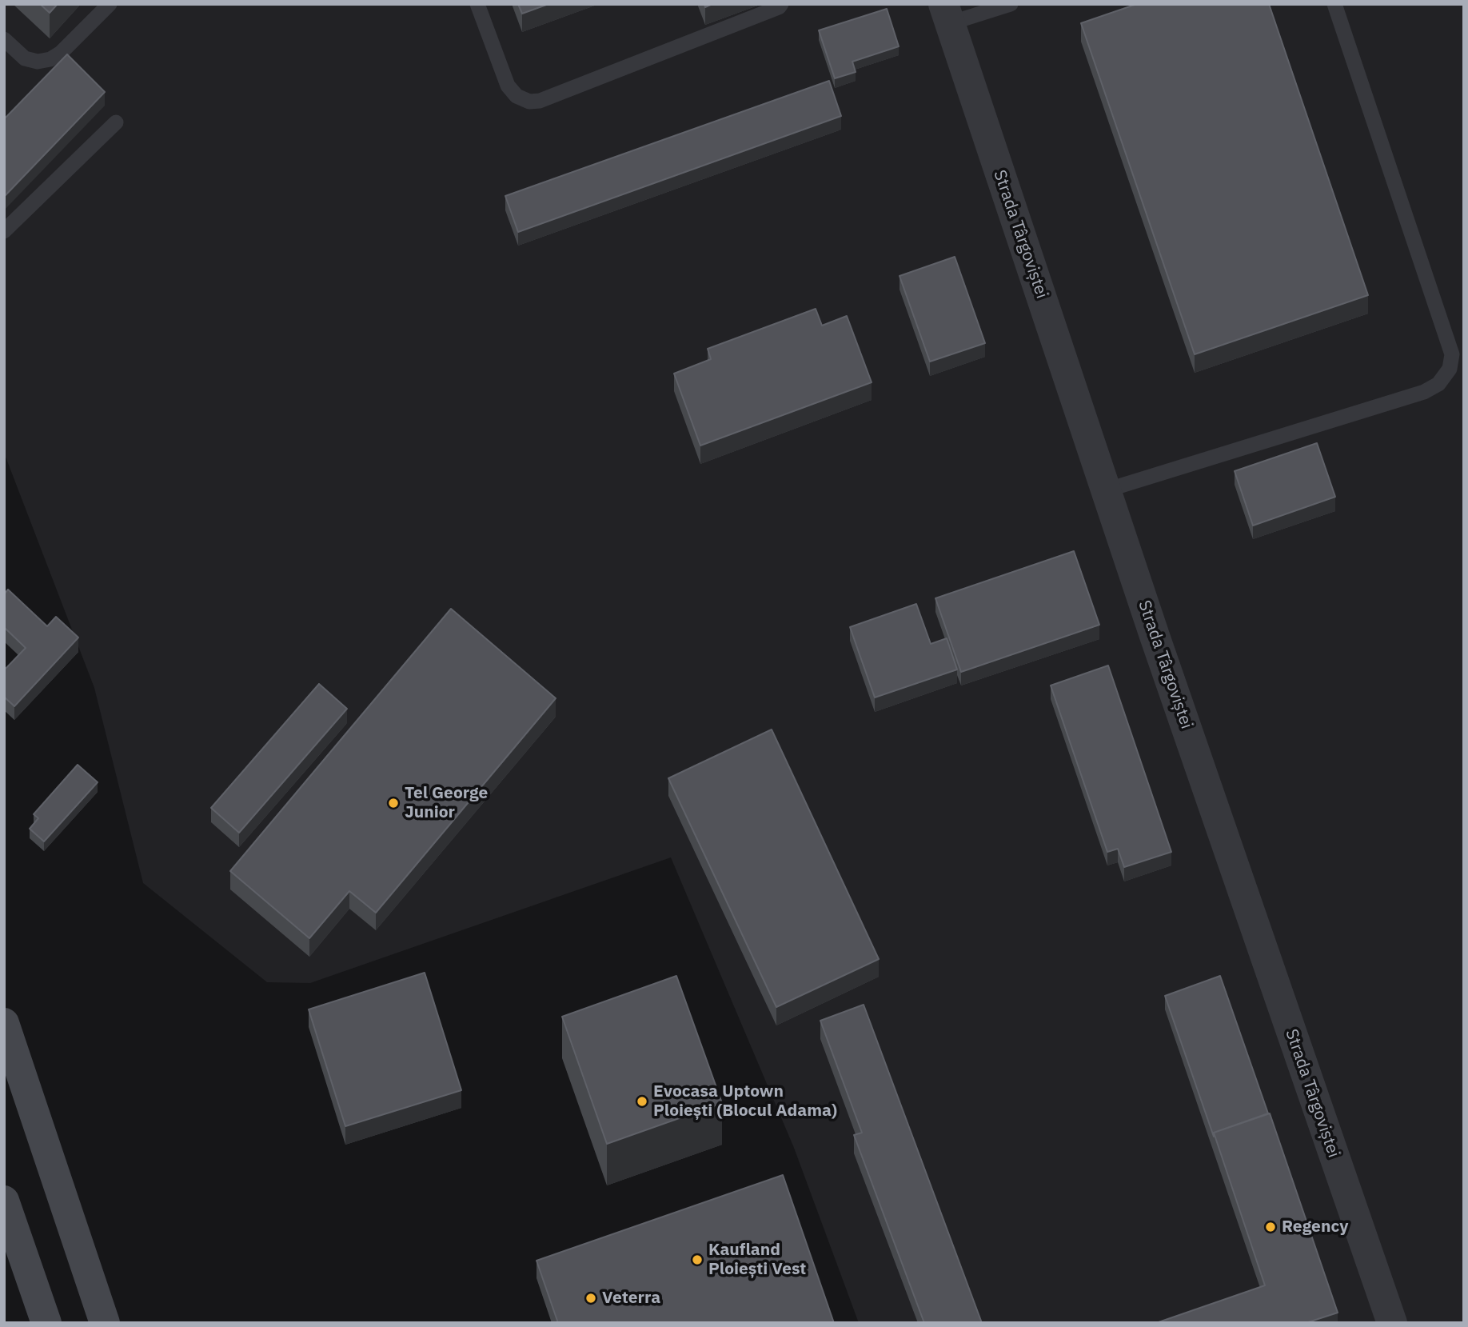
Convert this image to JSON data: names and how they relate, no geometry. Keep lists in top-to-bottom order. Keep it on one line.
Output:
{"streets":{"street":["Strada Târgoviștei"]},"places":["Tel George Junior","Evocasa Uptown Ploiești (Blocul Adama)","Regency","Kaufland Ploiești Vest","Veterra"]}
